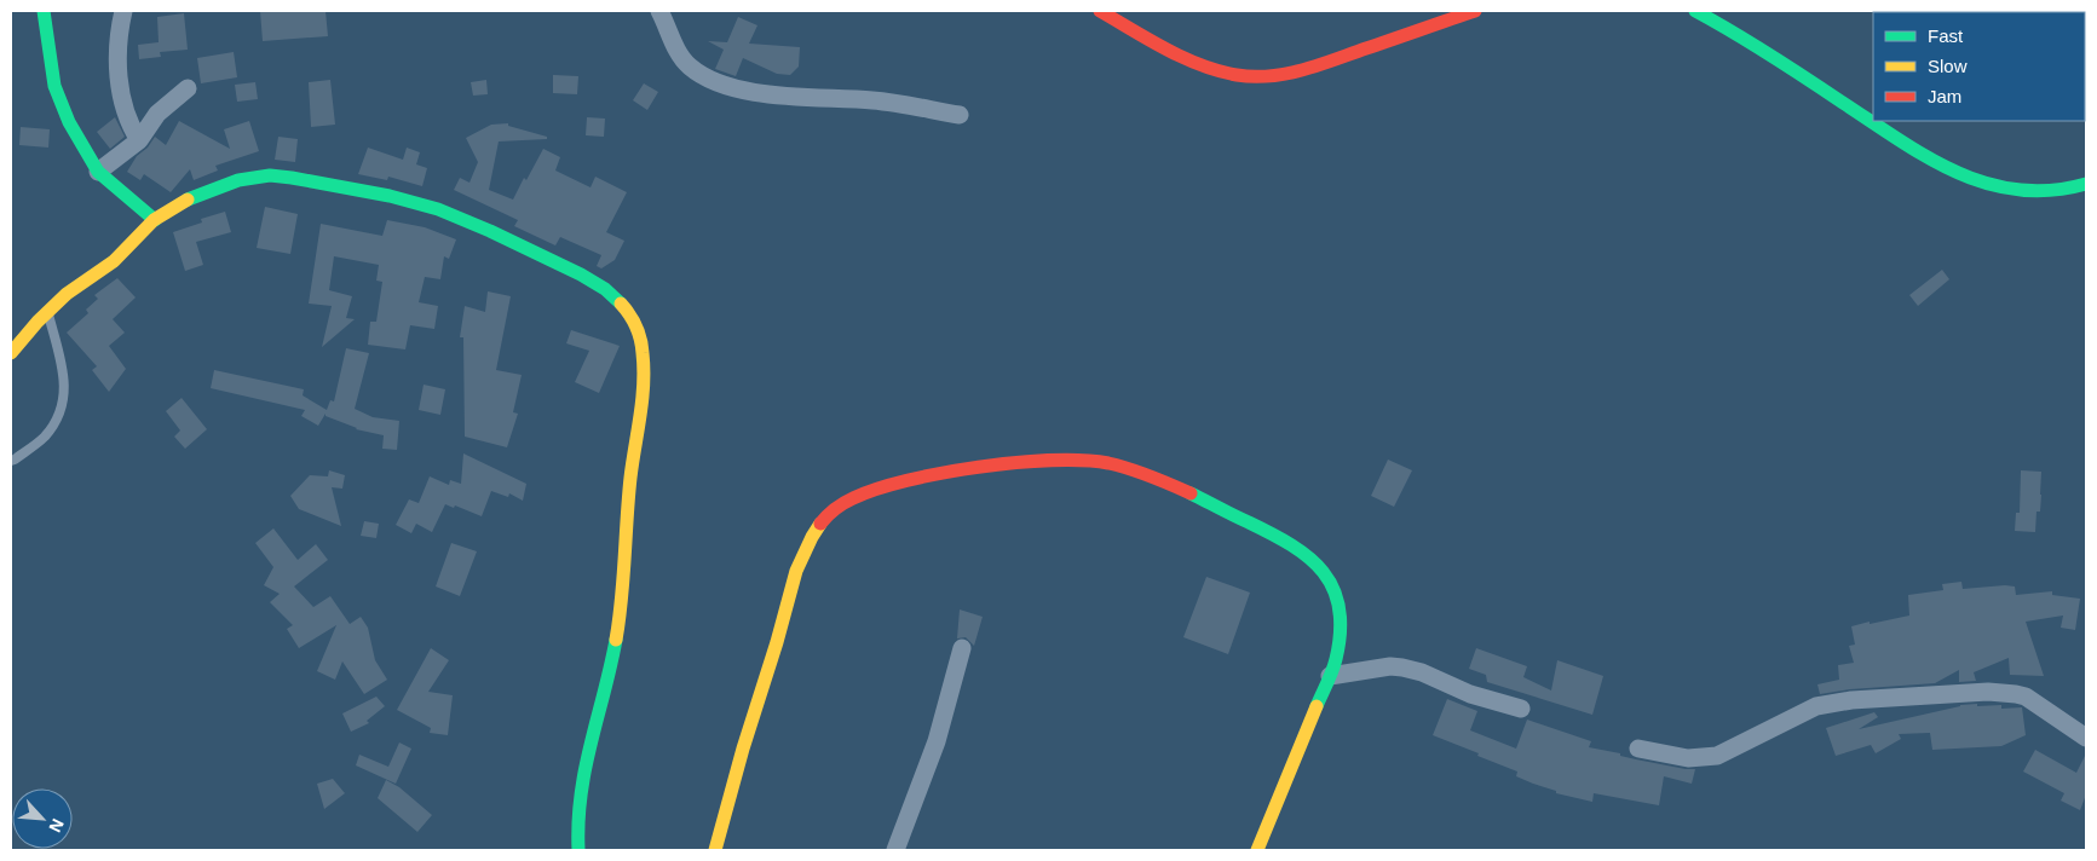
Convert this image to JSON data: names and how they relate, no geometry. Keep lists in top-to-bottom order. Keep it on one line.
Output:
{"legend":["Fast","Slow","Jam"],"north":"bottom right"}
